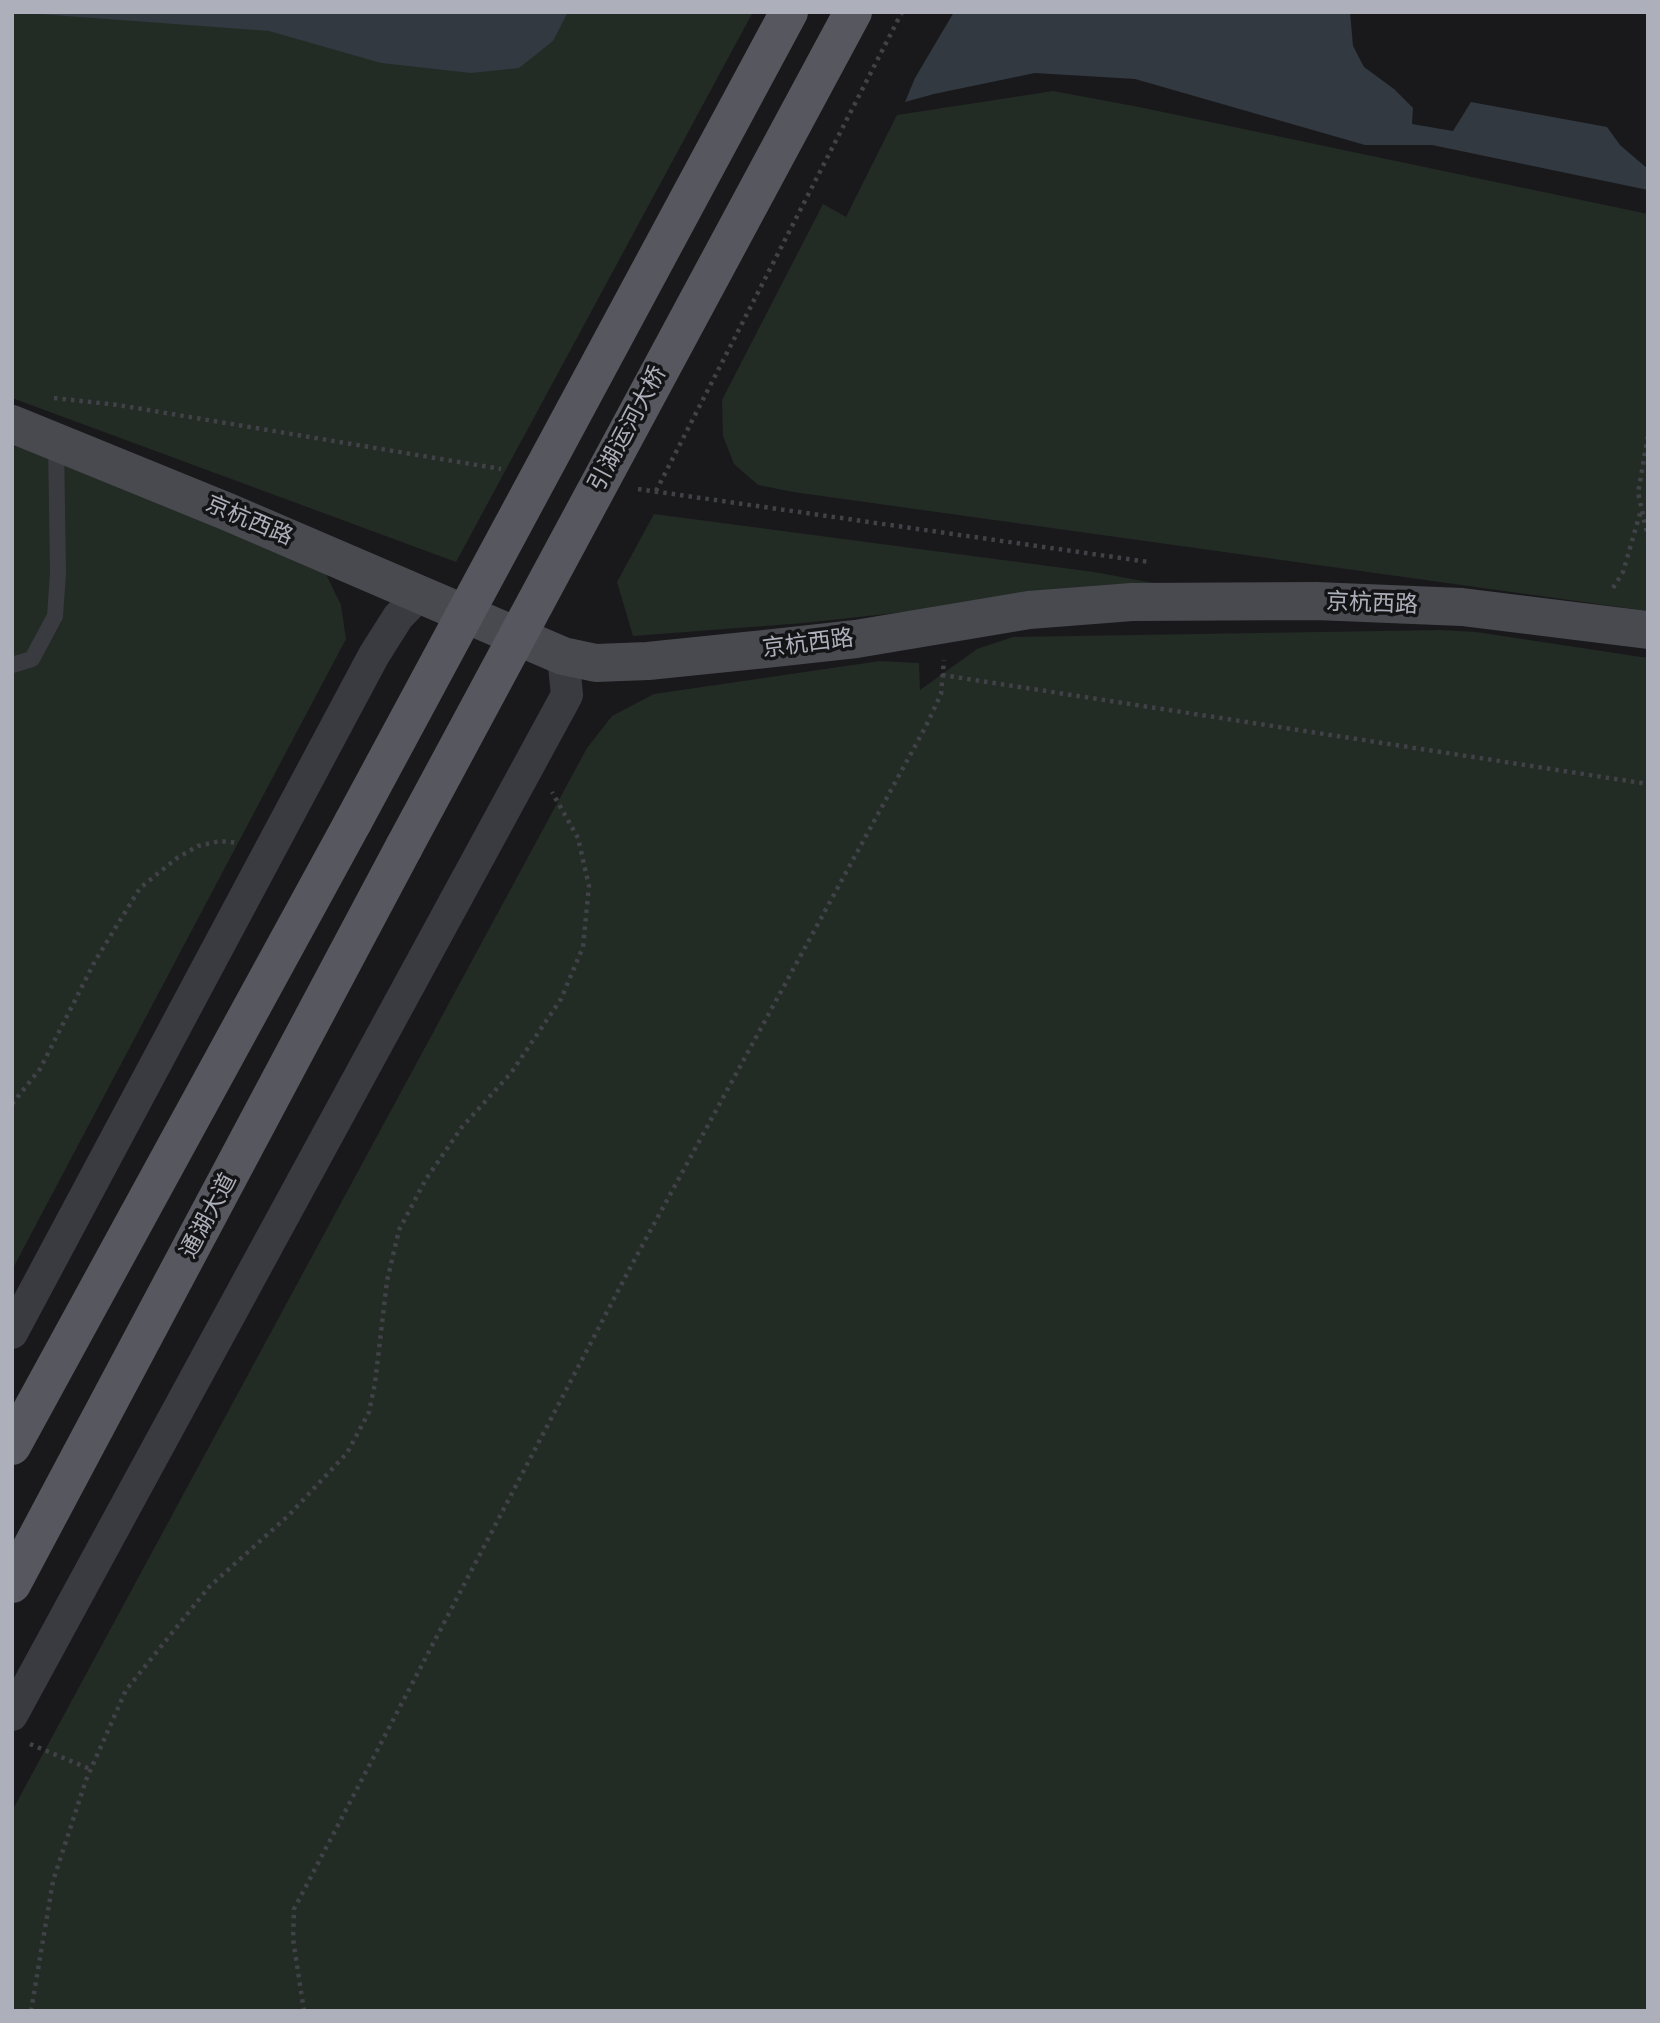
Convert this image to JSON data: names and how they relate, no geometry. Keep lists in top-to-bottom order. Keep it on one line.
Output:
{"streets":{"main road":["引湖运河大桥","京杭西路","通湖大道"]},"crossings":[["引湖运河大桥","通湖大道"]]}
